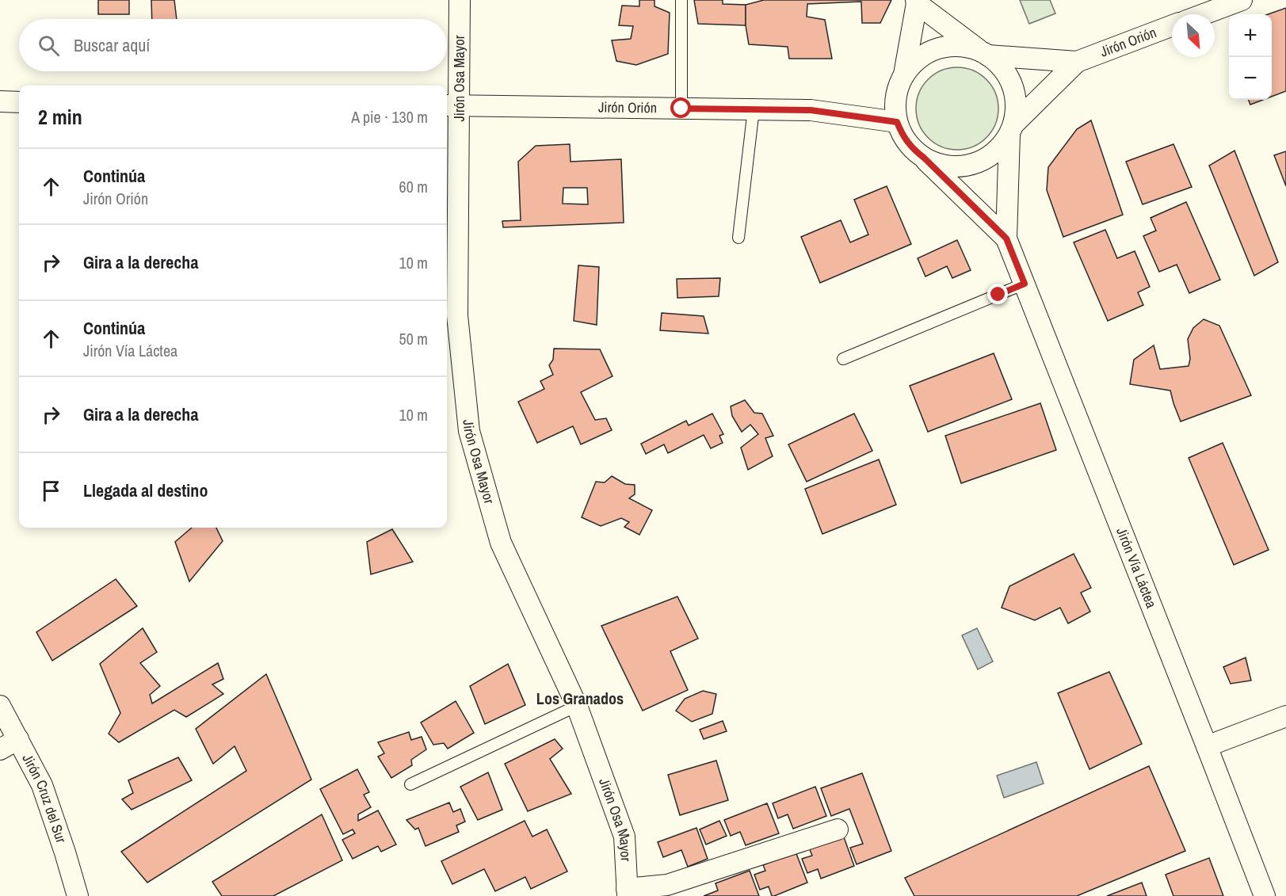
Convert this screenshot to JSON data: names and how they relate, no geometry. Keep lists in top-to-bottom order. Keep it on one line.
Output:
{"streets":{"street":["Jirón Orión","Jirón Osa Mayor","Jirón Vía Láctea","Jirón Cruz del Sur"]},"crossings":[["Jirón Orión","Jirón Osa Mayor"],["Jirón Orión","Jirón Vía Láctea"]],"districts":["Los Granados"],"north":"bottom right","page":{"map_buttons":["+","−"],"search":"Buscar aquí","heading":["2 min","A pie · 130 m"],"list":[["Continúa","Jirón Orión","60 m"],["Gira a la derecha","10 m"],["Continúa","Jirón Vía Láctea","50 m"],["Gira a la derecha","10 m"],"Llegada al destino"]}}
